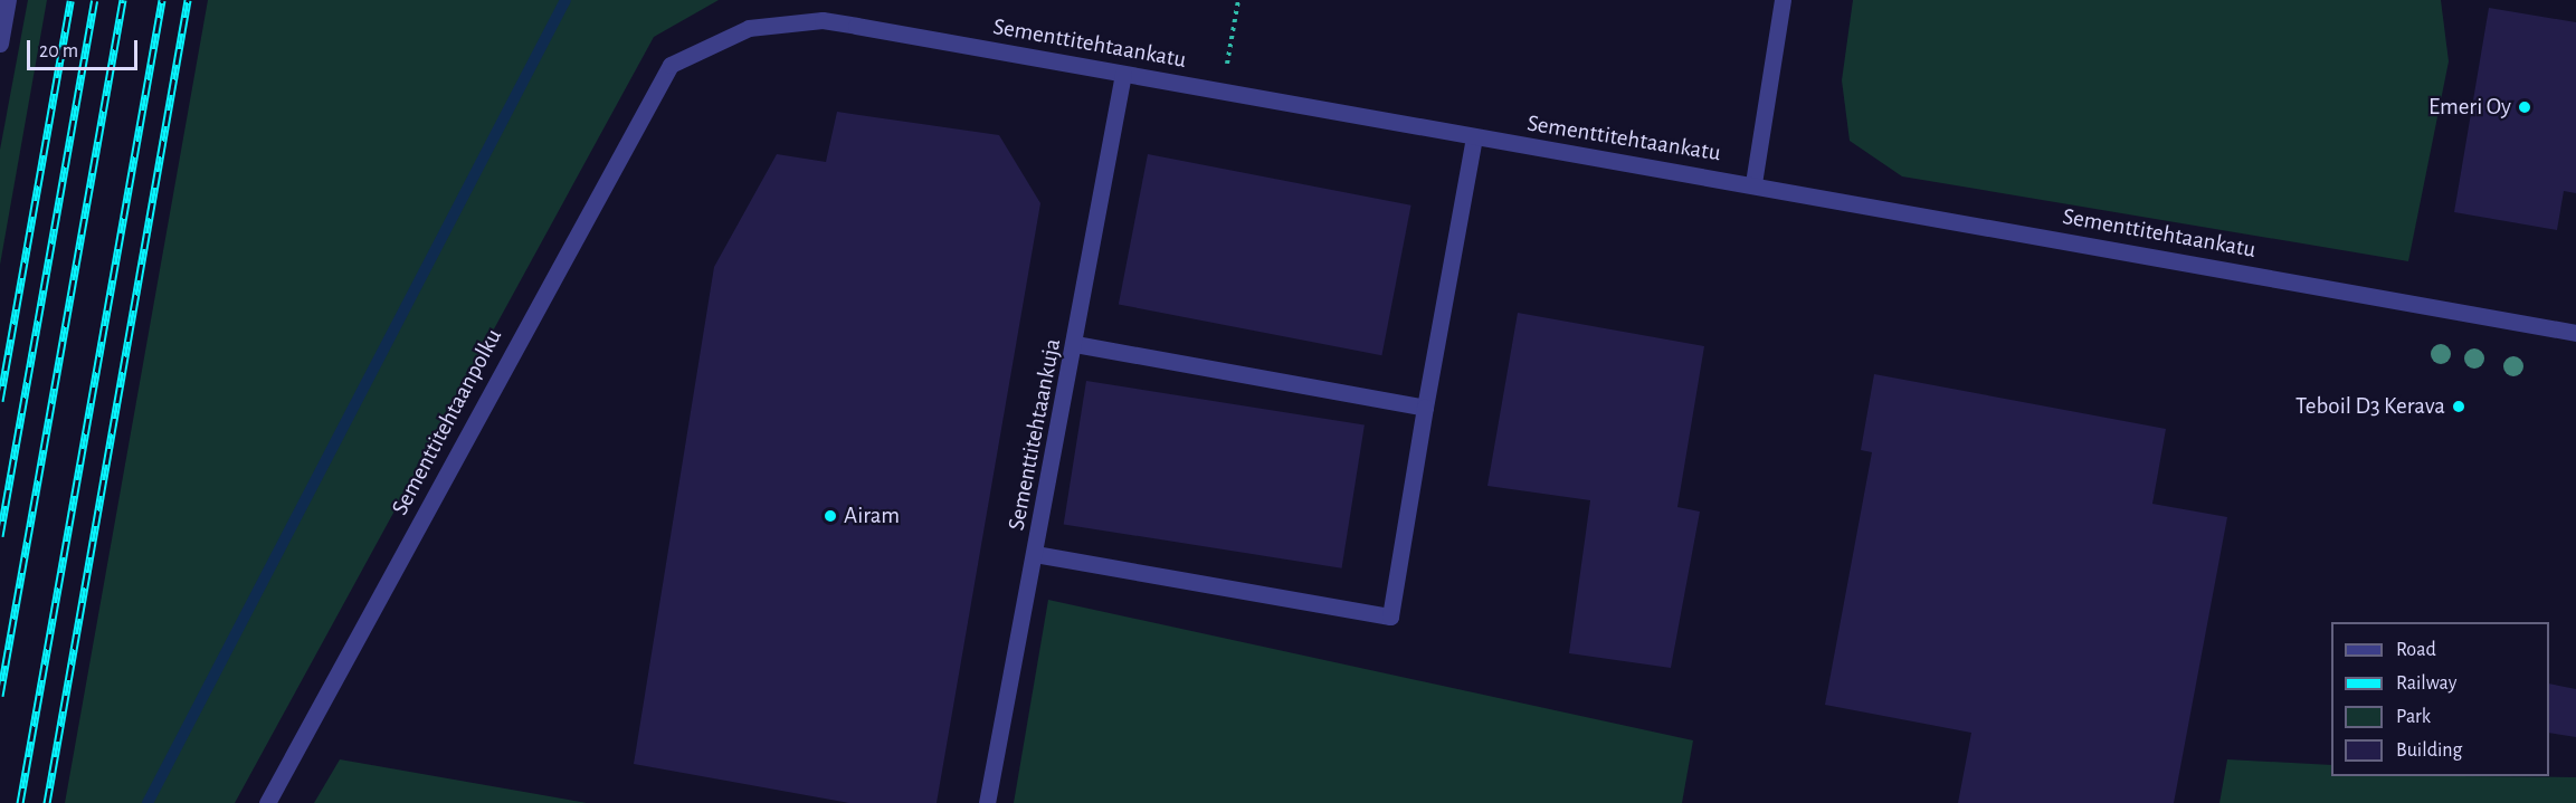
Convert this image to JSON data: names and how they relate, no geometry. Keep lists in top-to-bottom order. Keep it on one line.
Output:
{"streets":{"street":["Sementtitehtaankatu","Sementtitehtaanpolku","Sementtitehtaankuja"]},"crossings":[["Sementtitehtaankatu","Sementtitehtaanpolku"],["Sementtitehtaankatu","Sementtitehtaankuja"]],"places":["Emeri Oy","Teboil D3 Kerava","Airam"],"legend":["Road","Railway","Park","Building"],"scale_bar":"20 m"}
